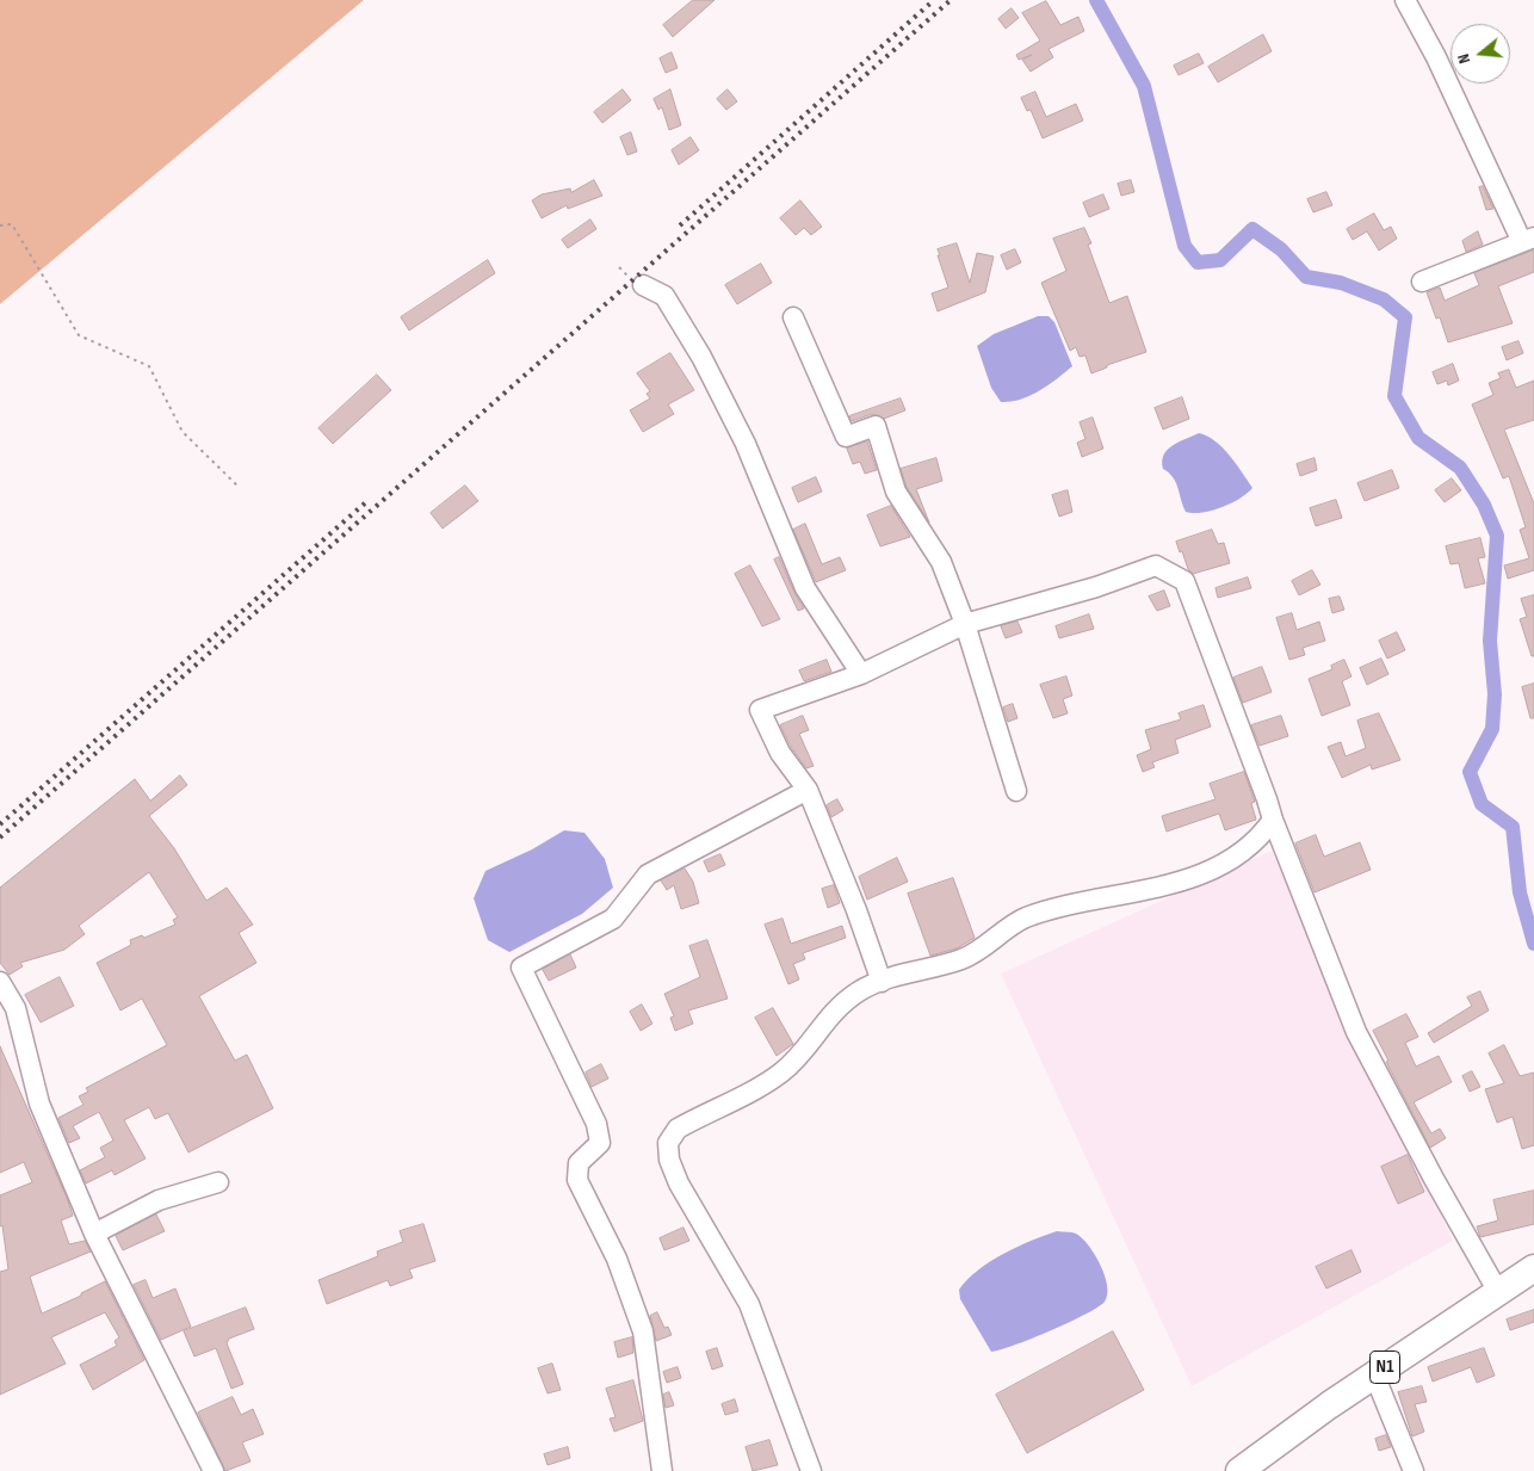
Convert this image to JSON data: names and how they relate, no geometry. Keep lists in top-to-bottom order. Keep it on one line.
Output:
{"streets":{"highway":["N1"]},"north":"left"}
